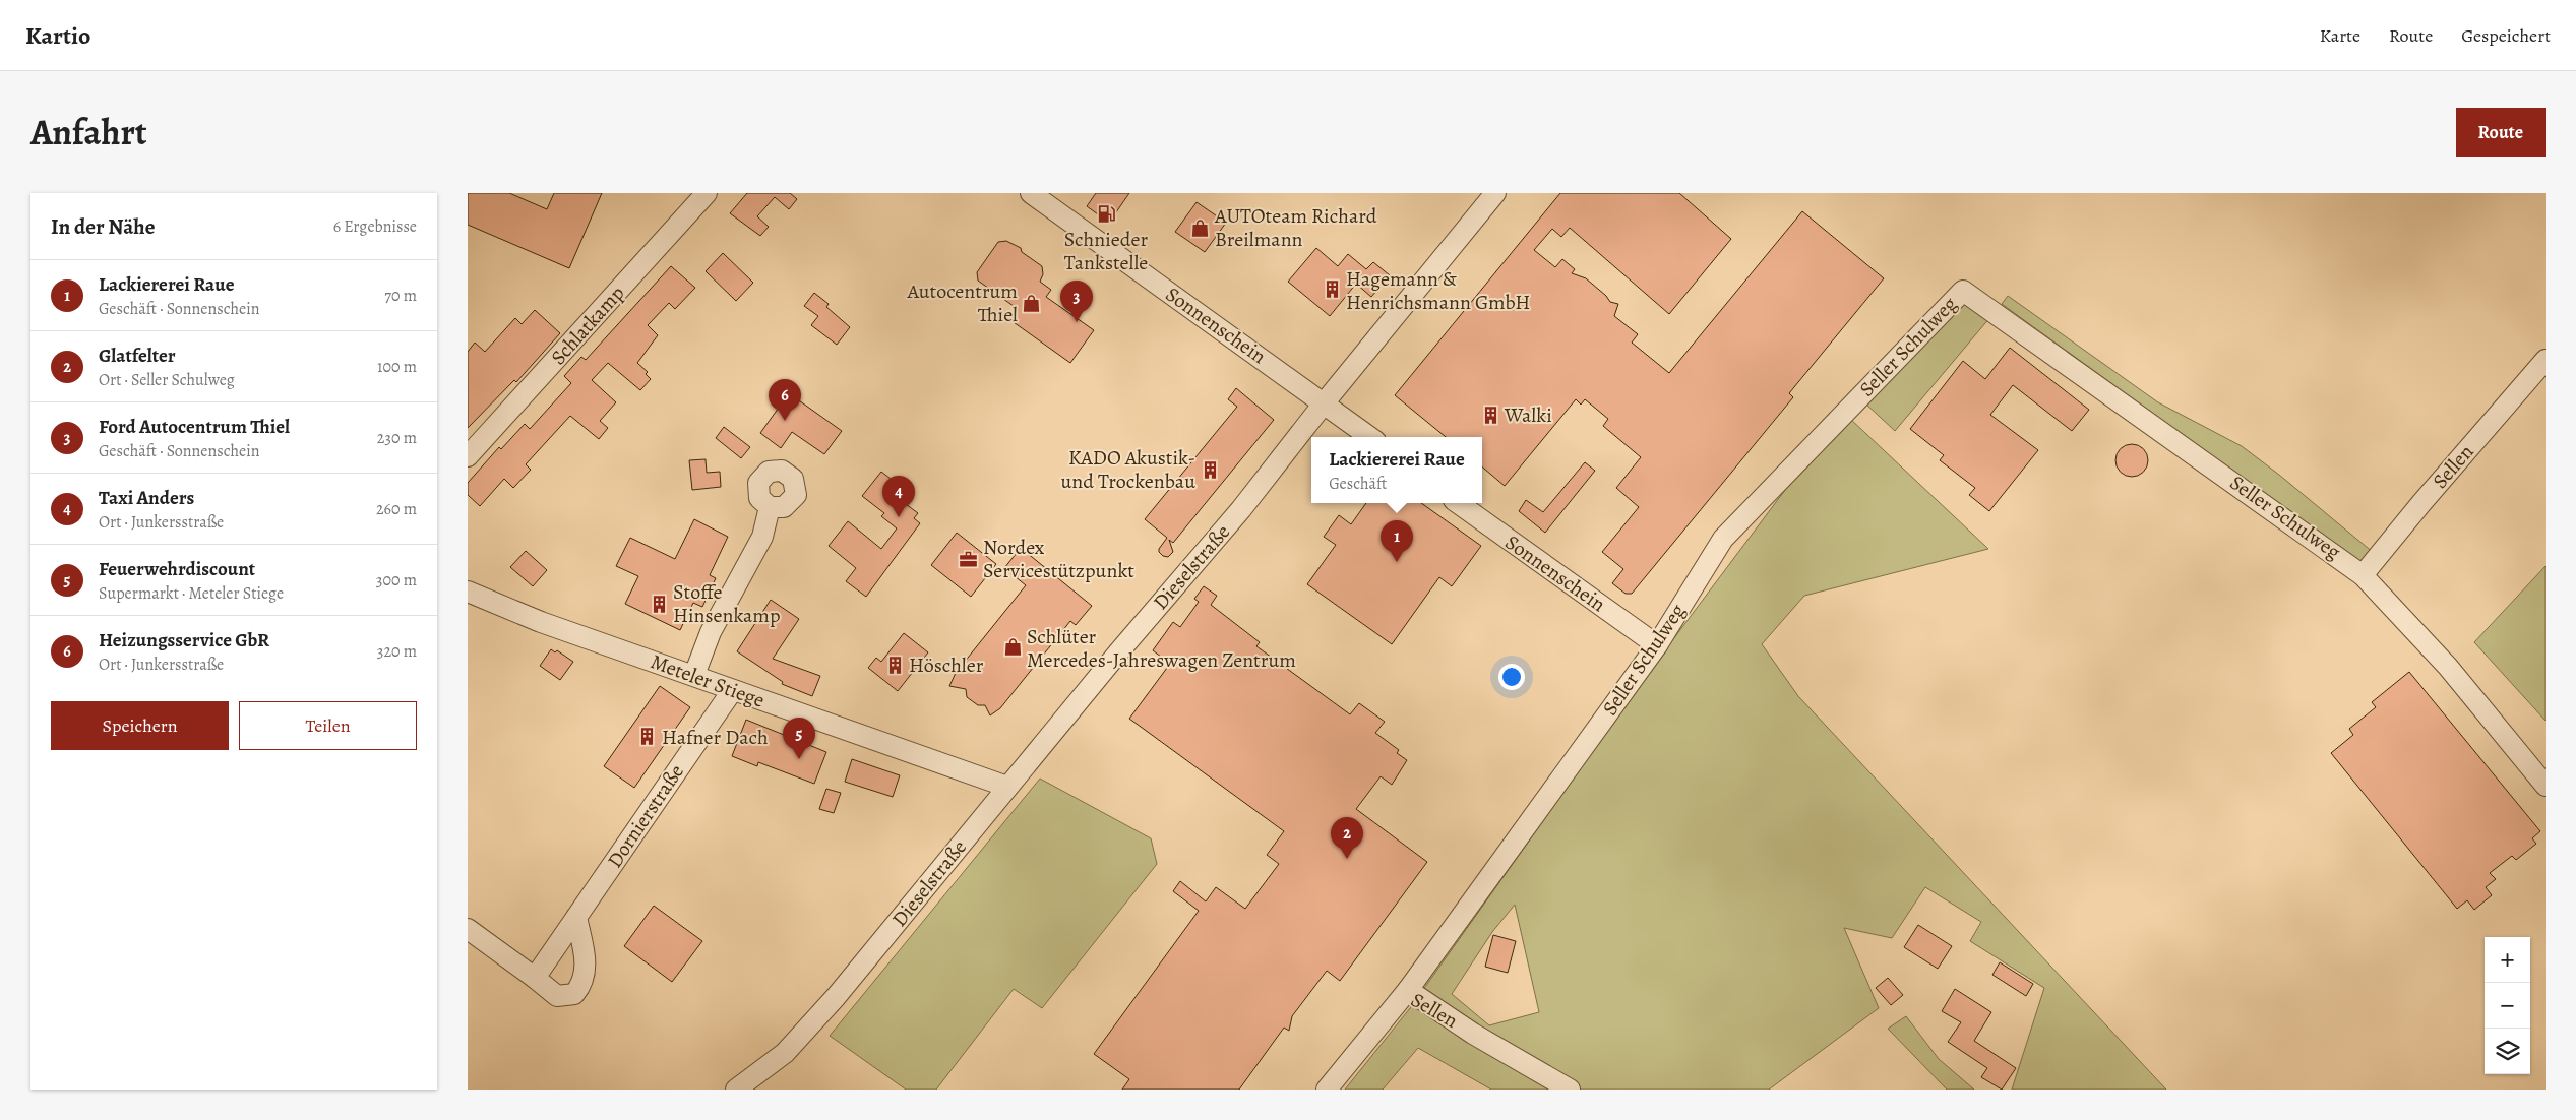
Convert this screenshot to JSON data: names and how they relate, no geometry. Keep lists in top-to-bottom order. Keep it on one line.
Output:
{"streets":{"street":["Schlatkamp","Sonnenschein","Seller Schulweg","Sellen","Dieselstraße","Meteler Stiege","Dornierstraße"]},"crossings":[["Sonnenschein","Seller Schulweg"],["Sonnenschein","Dieselstraße"],["Seller Schulweg","Sellen"],["Dieselstraße","Meteler Stiege"],["Meteler Stiege","Dornierstraße"]],"places":{"fuel station":["Schnieder Tankstelle"],"shop":["AUTOteam Richard Breilmann","Autocentrum Thiel","Schlüter Mercedes-Jahreswagen Zentrum"],"building":["Hagemann & Henrichsmann GmbH","Walki","KADO Akustik- und Trockenbau","Stoffe Hinsenkamp","Höschler","Hafner Dach"],"office":["Nordex Servicestützpunkt"]},"page":{"header":"Kartio","nav":["Karte","Route","Gespeichert"],"title":"Anfahrt","buttons":["Route",["Speichern","Teilen"]],"heading":["In der Nähe","6 Ergebnisse"],"list":[{"mark":"1","name":"Lackiererei Raue","note":"Geschäft · Sonnenschein","value":"70 m"},{"mark":"2","name":"Glatfelter","note":"Ort · Seller Schulweg","value":"100 m"},{"mark":"3","name":"Ford Autocentrum Thiel","note":"Geschäft · Sonnenschein","value":"230 m"},{"mark":"4","name":"Taxi Anders","note":"Ort · Junkersstraße","value":"260 m"},{"mark":"5","name":"Feuerwehrdiscount","note":"Supermarkt · Meteler Stiege","value":"300 m"},{"mark":"6","name":"Heizungsservice GbR","note":"Ort · Junkersstraße","value":"320 m"}],"pins":["3","6","4","1","5","2"],"popup":["Lackiererei Raue","Geschäft"],"map_buttons":["+","−"]}}
